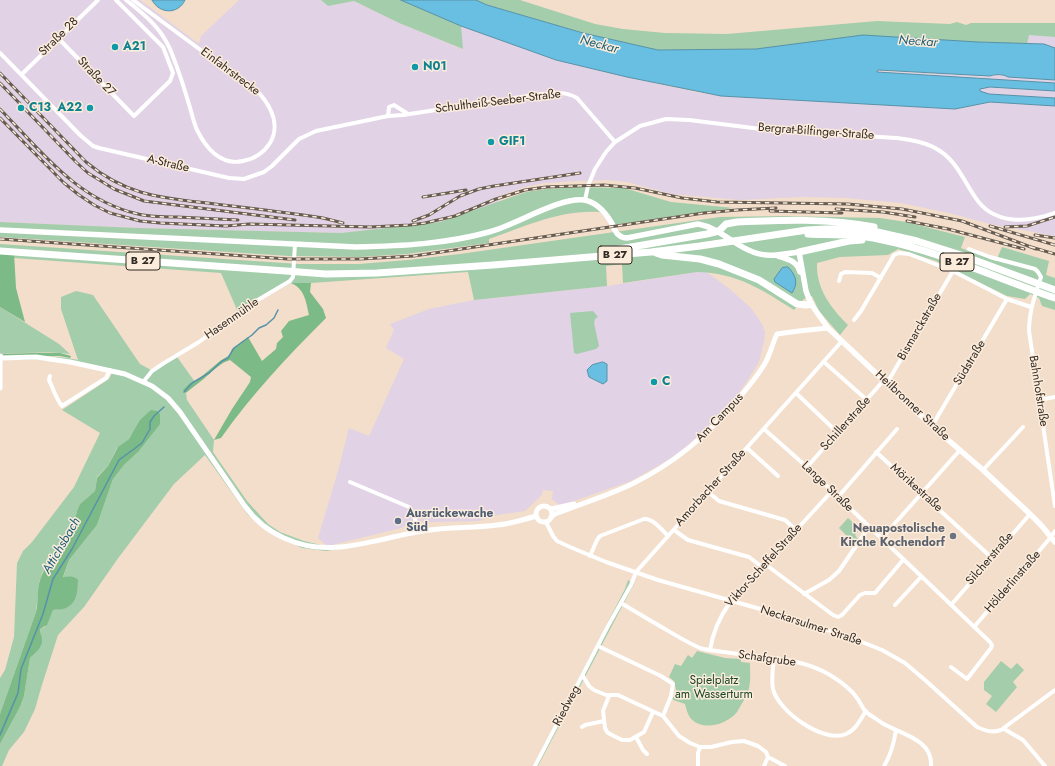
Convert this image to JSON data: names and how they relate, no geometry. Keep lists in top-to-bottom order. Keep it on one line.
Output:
{"streets":{"highway":["B 27"],"main road":["Heilbronner Straße"],"street":["Straße 28","Einfahrstrecke","Straße 27","Schultheiß-Seeber-Straße","Bergrat-Bilfinger-Straße","A-Straße","Hasenmühle","Bismarckstraße","Südstraße","Bahnhofstraße","Am Campus","Schillerstraße","Lange Straße","Amorbacher Straße","Mörikestraße","Silcherstraße","Viktor-Scheffel-Straße","Hölderlinstraße","Neckarsulmer Straße","Schafgrube","Riedweg"]},"crossings":[["Straße 28","Straße 27"],["Straße 28","A-Straße"],["Schultheiß-Seeber-Straße","Bergrat-Bilfinger-Straße"],["Schultheiß-Seeber-Straße","A-Straße"],["Bismarckstraße","Heilbronner Straße"],["Bismarckstraße","Schillerstraße"],["Südstraße","Heilbronner Straße"],["Heilbronner Straße","Am Campus"],["Heilbronner Straße","Schillerstraße"],["Heilbronner Straße","Amorbacher Straße"],["Heilbronner Straße","Silcherstraße"],["Heilbronner Straße","Hölderlinstraße"],["Am Campus","Neckarsulmer Straße"],["Schillerstraße","Lange Straße"],["Lange Straße","Amorbacher Straße"],["Lange Straße","Silcherstraße"],["Lange Straße","Viktor-Scheffel-Straße"],["Lange Straße","Hölderlinstraße"],["Amorbacher Straße","Neckarsulmer Straße"],["Amorbacher Straße","Schafgrube"],["Amorbacher Straße","Riedweg"],["Mörikestraße","Silcherstraße"],["Viktor-Scheffel-Straße","Neckarsulmer Straße"],["Viktor-Scheffel-Straße","Schafgrube"]],"water":["Neckar","Attichsbach"],"parks":["Spielplatz am Wasserturm"],"places":["A21","N01","C13","A22","GIF1","C","Ausrückewache Süd","Neuapostolische Kirche Kochendorf"]}
